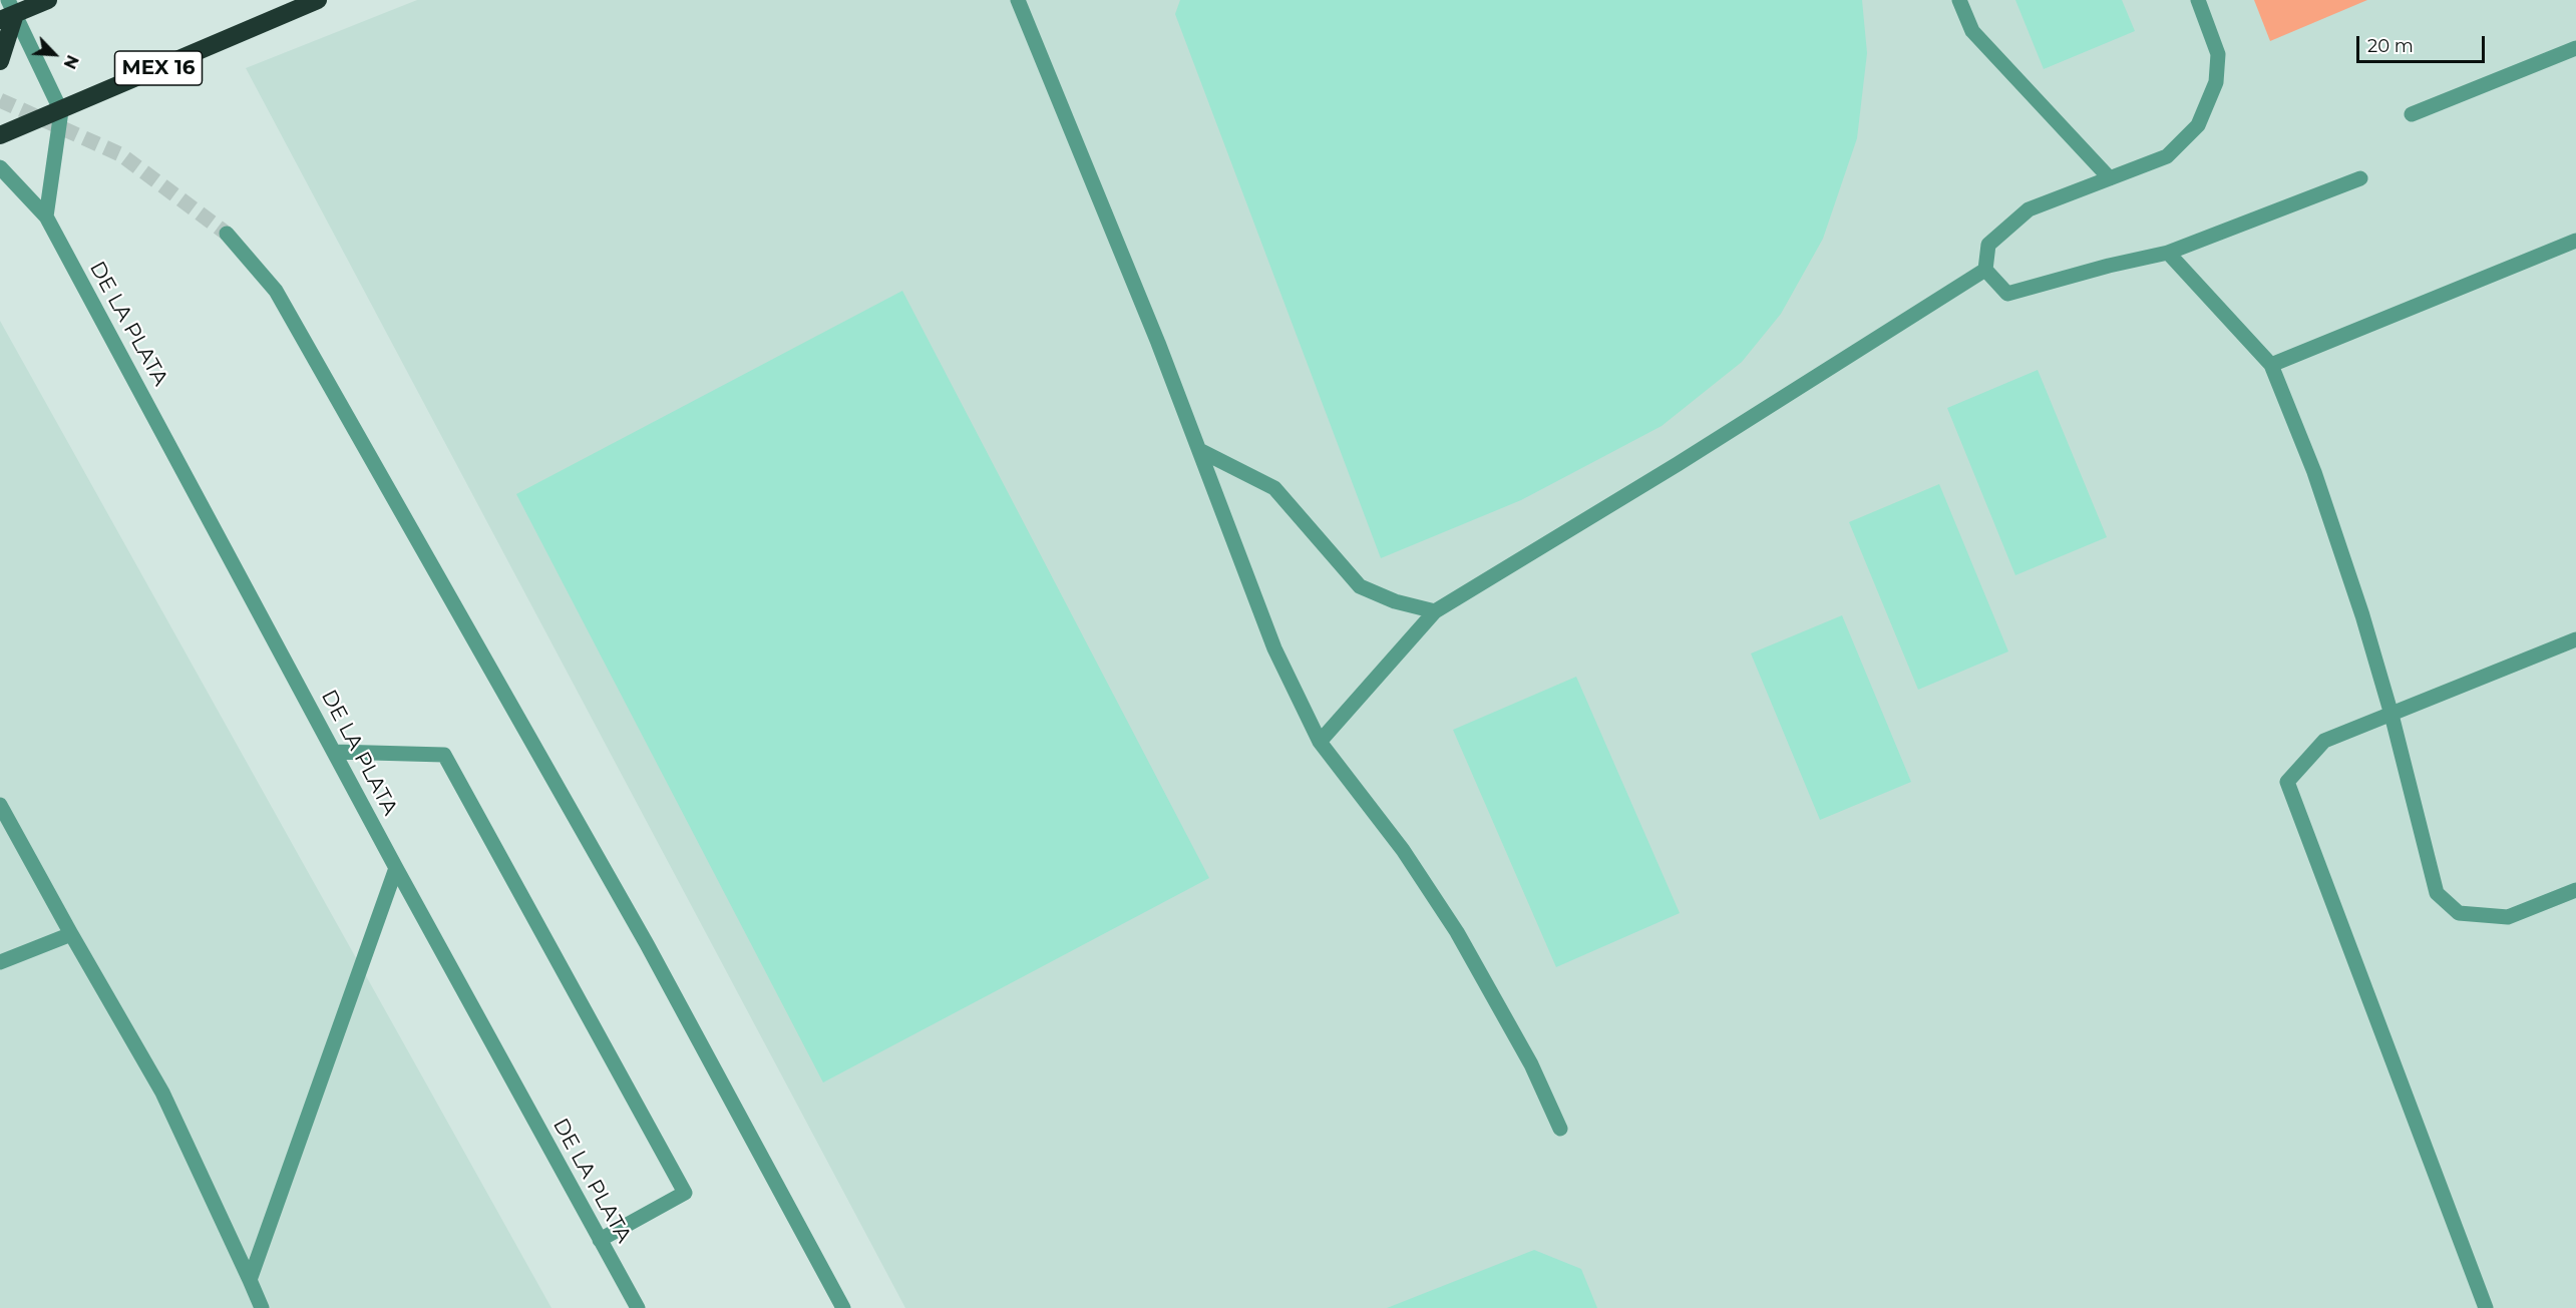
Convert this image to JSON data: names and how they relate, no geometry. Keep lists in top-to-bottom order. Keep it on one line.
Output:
{"streets":{"highway":["MEX 16"],"street":["DE LA PLATA"]},"scale_bar":"20 m","north":"bottom right"}
